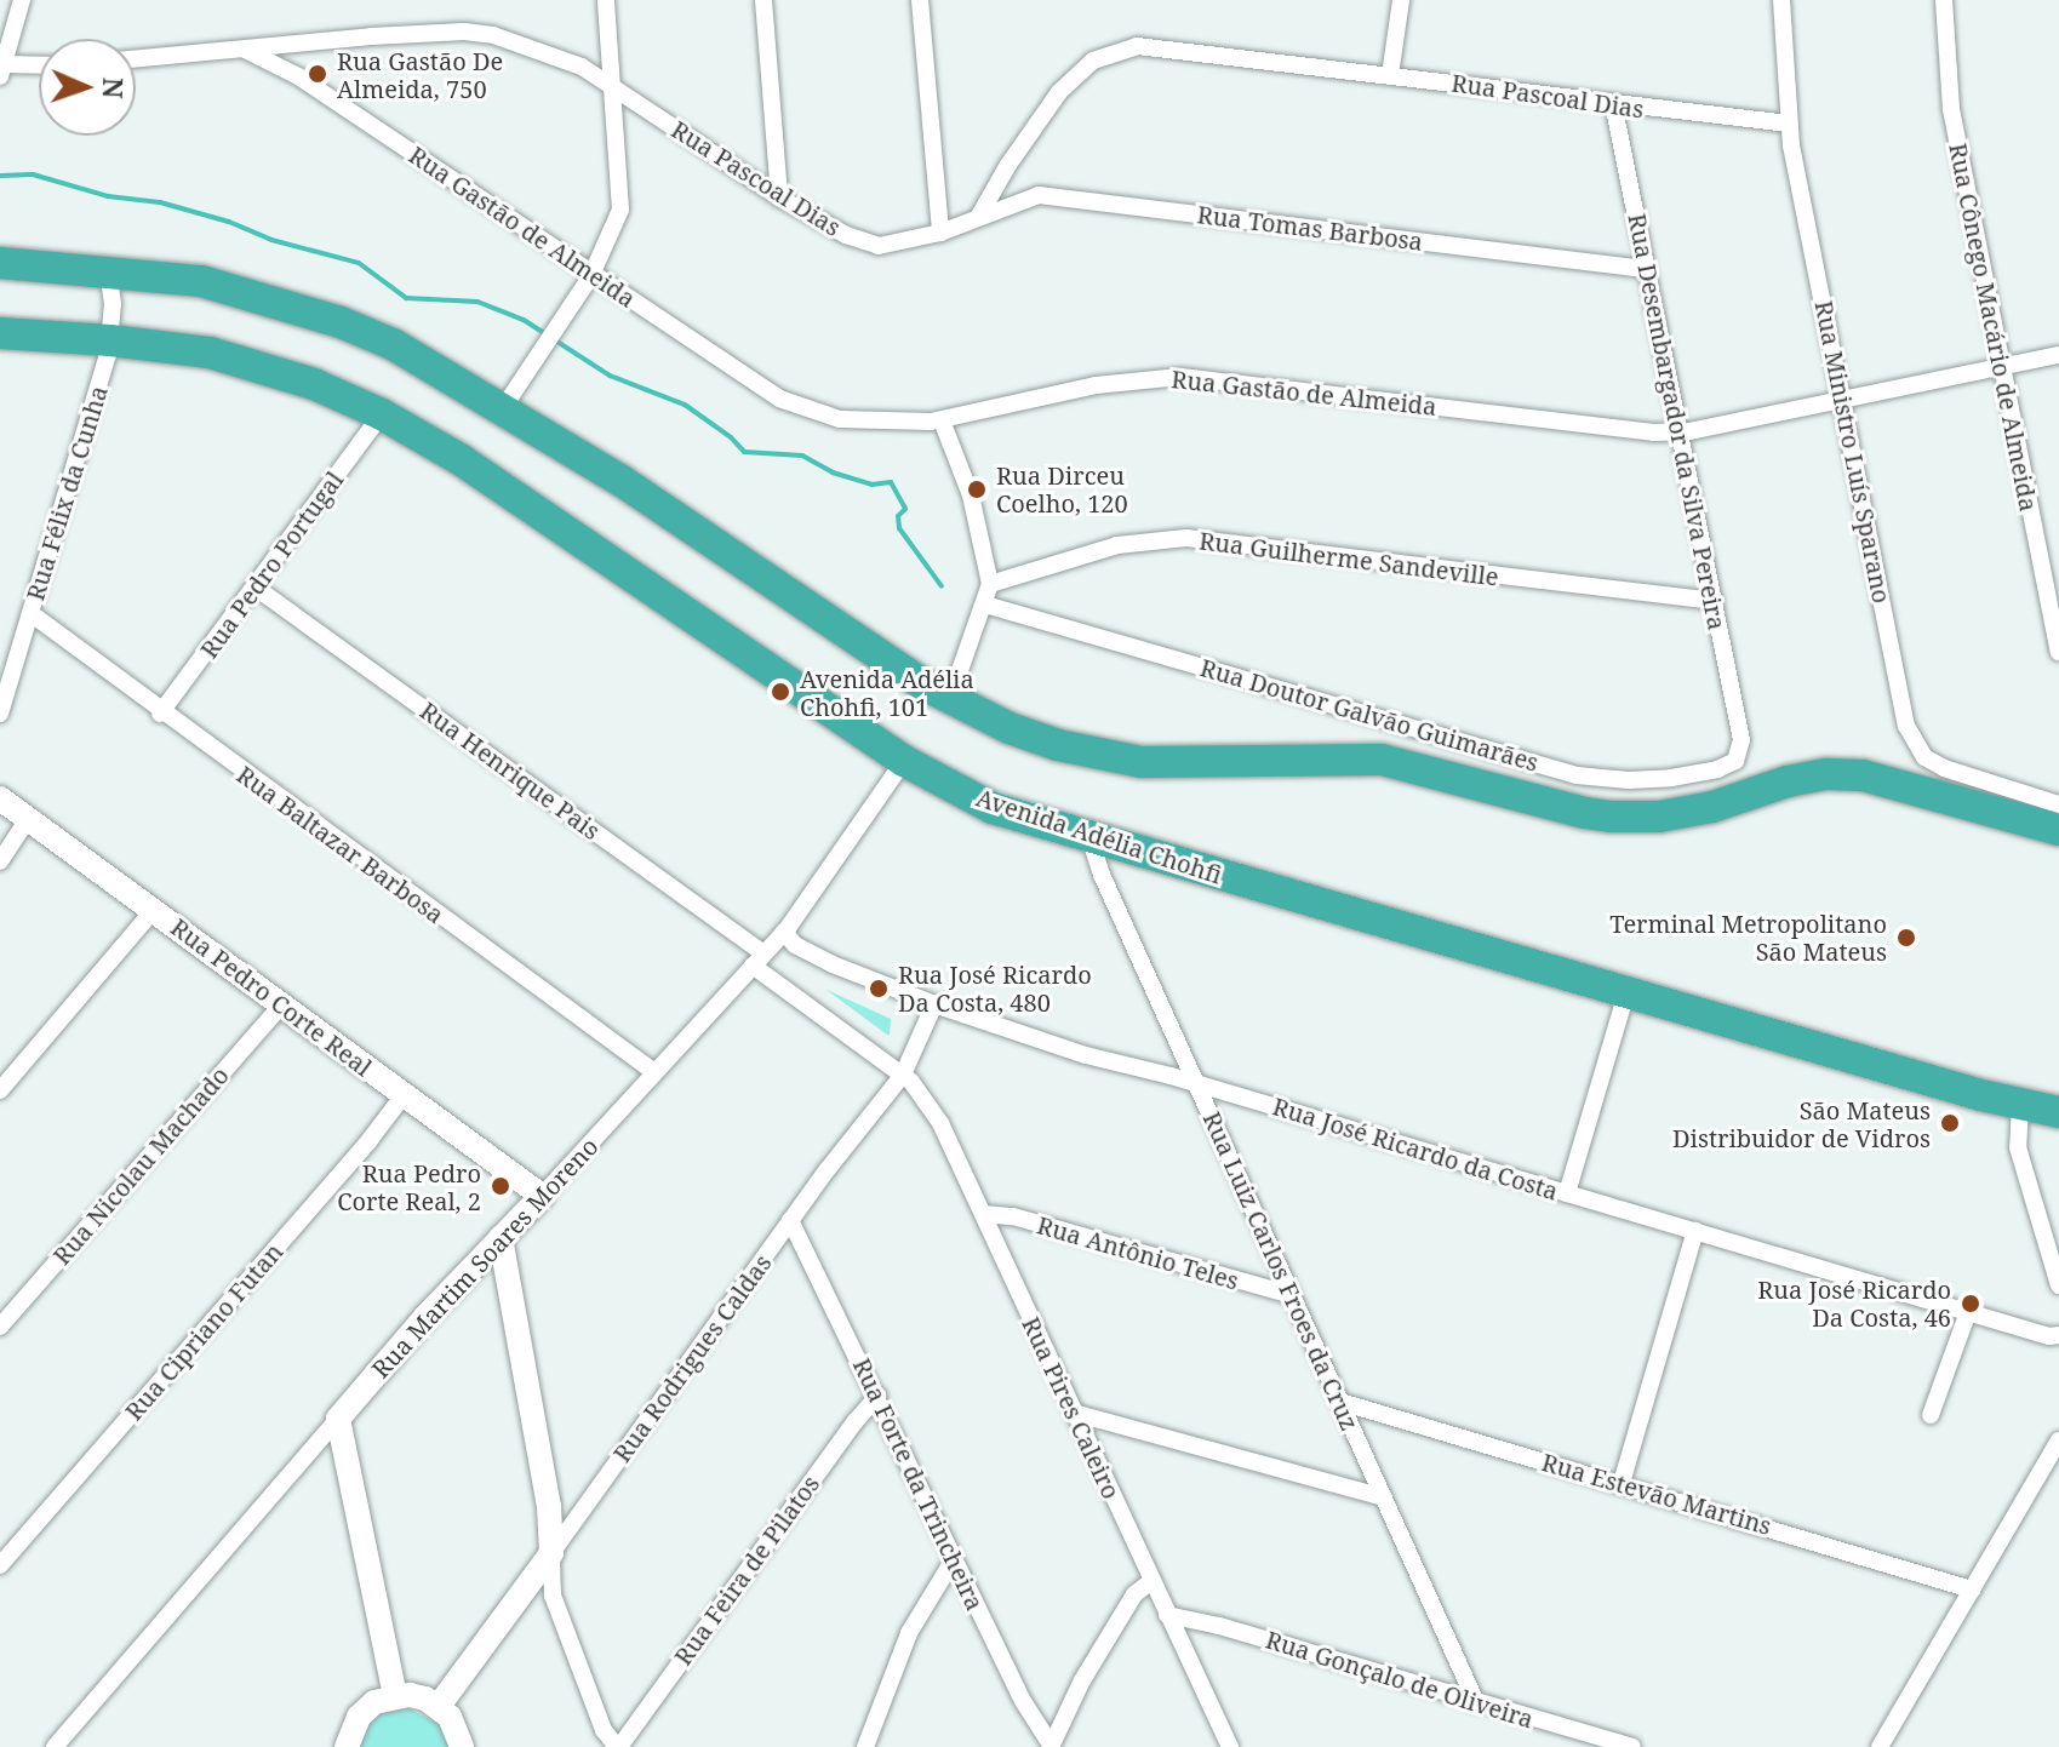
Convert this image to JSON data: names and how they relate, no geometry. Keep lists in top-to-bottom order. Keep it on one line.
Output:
{"streets":{"highway":["Avenida Adélia Chohfi"],"street":["Rua Pascoal Dias","Rua Gastão de Almeida","Rua Tomas Barbosa","Rua Cônego Macário de Almeida","Rua Desembargador da Silva Pereira","Rua Ministro Luís Sparano","Rua Félix da Cunha","Rua Guilherme Sandeville","Rua Pedro Portugal","Rua Doutor Galvão Guimarães","Rua Henrique Pais","Rua Baltazar Barbosa","Rua Pedro Corte Real","Rua José Ricardo da Costa","Rua Nicolau Machado","Rua Antônio Teles","Rua Martim Soares Moreno","Rua Luiz Carlos Froes da Cruz","Rua Cipriano Futan","Rua Rodrigues Caldas","Rua Pires Caleiro","Rua Forte da Trincheira","Rua Estevão Martins","Rua Feira de Pilatos","Rua Gonçalo de Oliveira"]},"crossings":[["Rua Pascoal Dias","Rua Gastão de Almeida"],["Rua Pascoal Dias","Rua Tomas Barbosa"],["Rua Pascoal Dias","Rua Desembargador da Silva Pereira"],["Rua Pascoal Dias","Rua Ministro Luís Sparano"],["Rua Gastão de Almeida","Rua Cônego Macário de Almeida"],["Rua Gastão de Almeida","Rua Desembargador da Silva Pereira"],["Rua Gastão de Almeida","Rua Ministro Luís Sparano"],["Rua Tomas Barbosa","Rua Desembargador da Silva Pereira"],["Rua Desembargador da Silva Pereira","Rua Guilherme Sandeville"],["Rua Desembargador da Silva Pereira","Rua Doutor Galvão Guimarães"],["Rua Félix da Cunha","Avenida Adélia Chohfi"],["Rua Félix da Cunha","Rua Baltazar Barbosa"],["Rua Pedro Portugal","Rua Henrique Pais"],["Rua Pedro Portugal","Avenida Adélia Chohfi"],["Rua Pedro Portugal","Rua Baltazar Barbosa"],["Rua Henrique Pais","Rua Martim Soares Moreno"],["Rua Henrique Pais","Rua Rodrigues Caldas"],["Rua Henrique Pais","Rua Pires Caleiro"],["Avenida Adélia Chohfi","Rua Martim Soares Moreno"],["Avenida Adélia Chohfi","Rua Luiz Carlos Froes da Cruz"],["Rua Baltazar Barbosa","Rua Martim Soares Moreno"],["Rua Pedro Corte Real","Rua Nicolau Machado"],["Rua Pedro Corte Real","Rua Martim Soares Moreno"],["Rua Pedro Corte Real","Rua Cipriano Futan"],["Rua José Ricardo da Costa","Rua Martim Soares Moreno"],["Rua José Ricardo da Costa","Rua Luiz Carlos Froes da Cruz"],["Rua José Ricardo da Costa","Rua Rodrigues Caldas"],["Rua Antônio Teles","Rua Luiz Carlos Froes da Cruz"],["Rua Antônio Teles","Rua Pires Caleiro"],["Rua Luiz Carlos Froes da Cruz","Rua Estevão Martins"],["Rua Luiz Carlos Froes da Cruz","Rua Gonçalo de Oliveira"],["Rua Rodrigues Caldas","Rua Pires Caleiro"],["Rua Rodrigues Caldas","Rua Forte da Trincheira"],["Rua Pires Caleiro","Rua Gonçalo de Oliveira"],["Rua Forte da Trincheira","Rua Feira de Pilatos"]],"places":["Rua Gastão De Almeida, 750","Rua Dirceu Coelho, 120","Avenida Adélia Chohfi, 101","Terminal Metropolitano São Mateus","Rua José Ricardo Da Costa, 480","São Mateus Distribuidor de Vidros","Rua Pedro Corte Real, 2","Rua José Ricardo Da Costa, 46"],"north":"right"}
